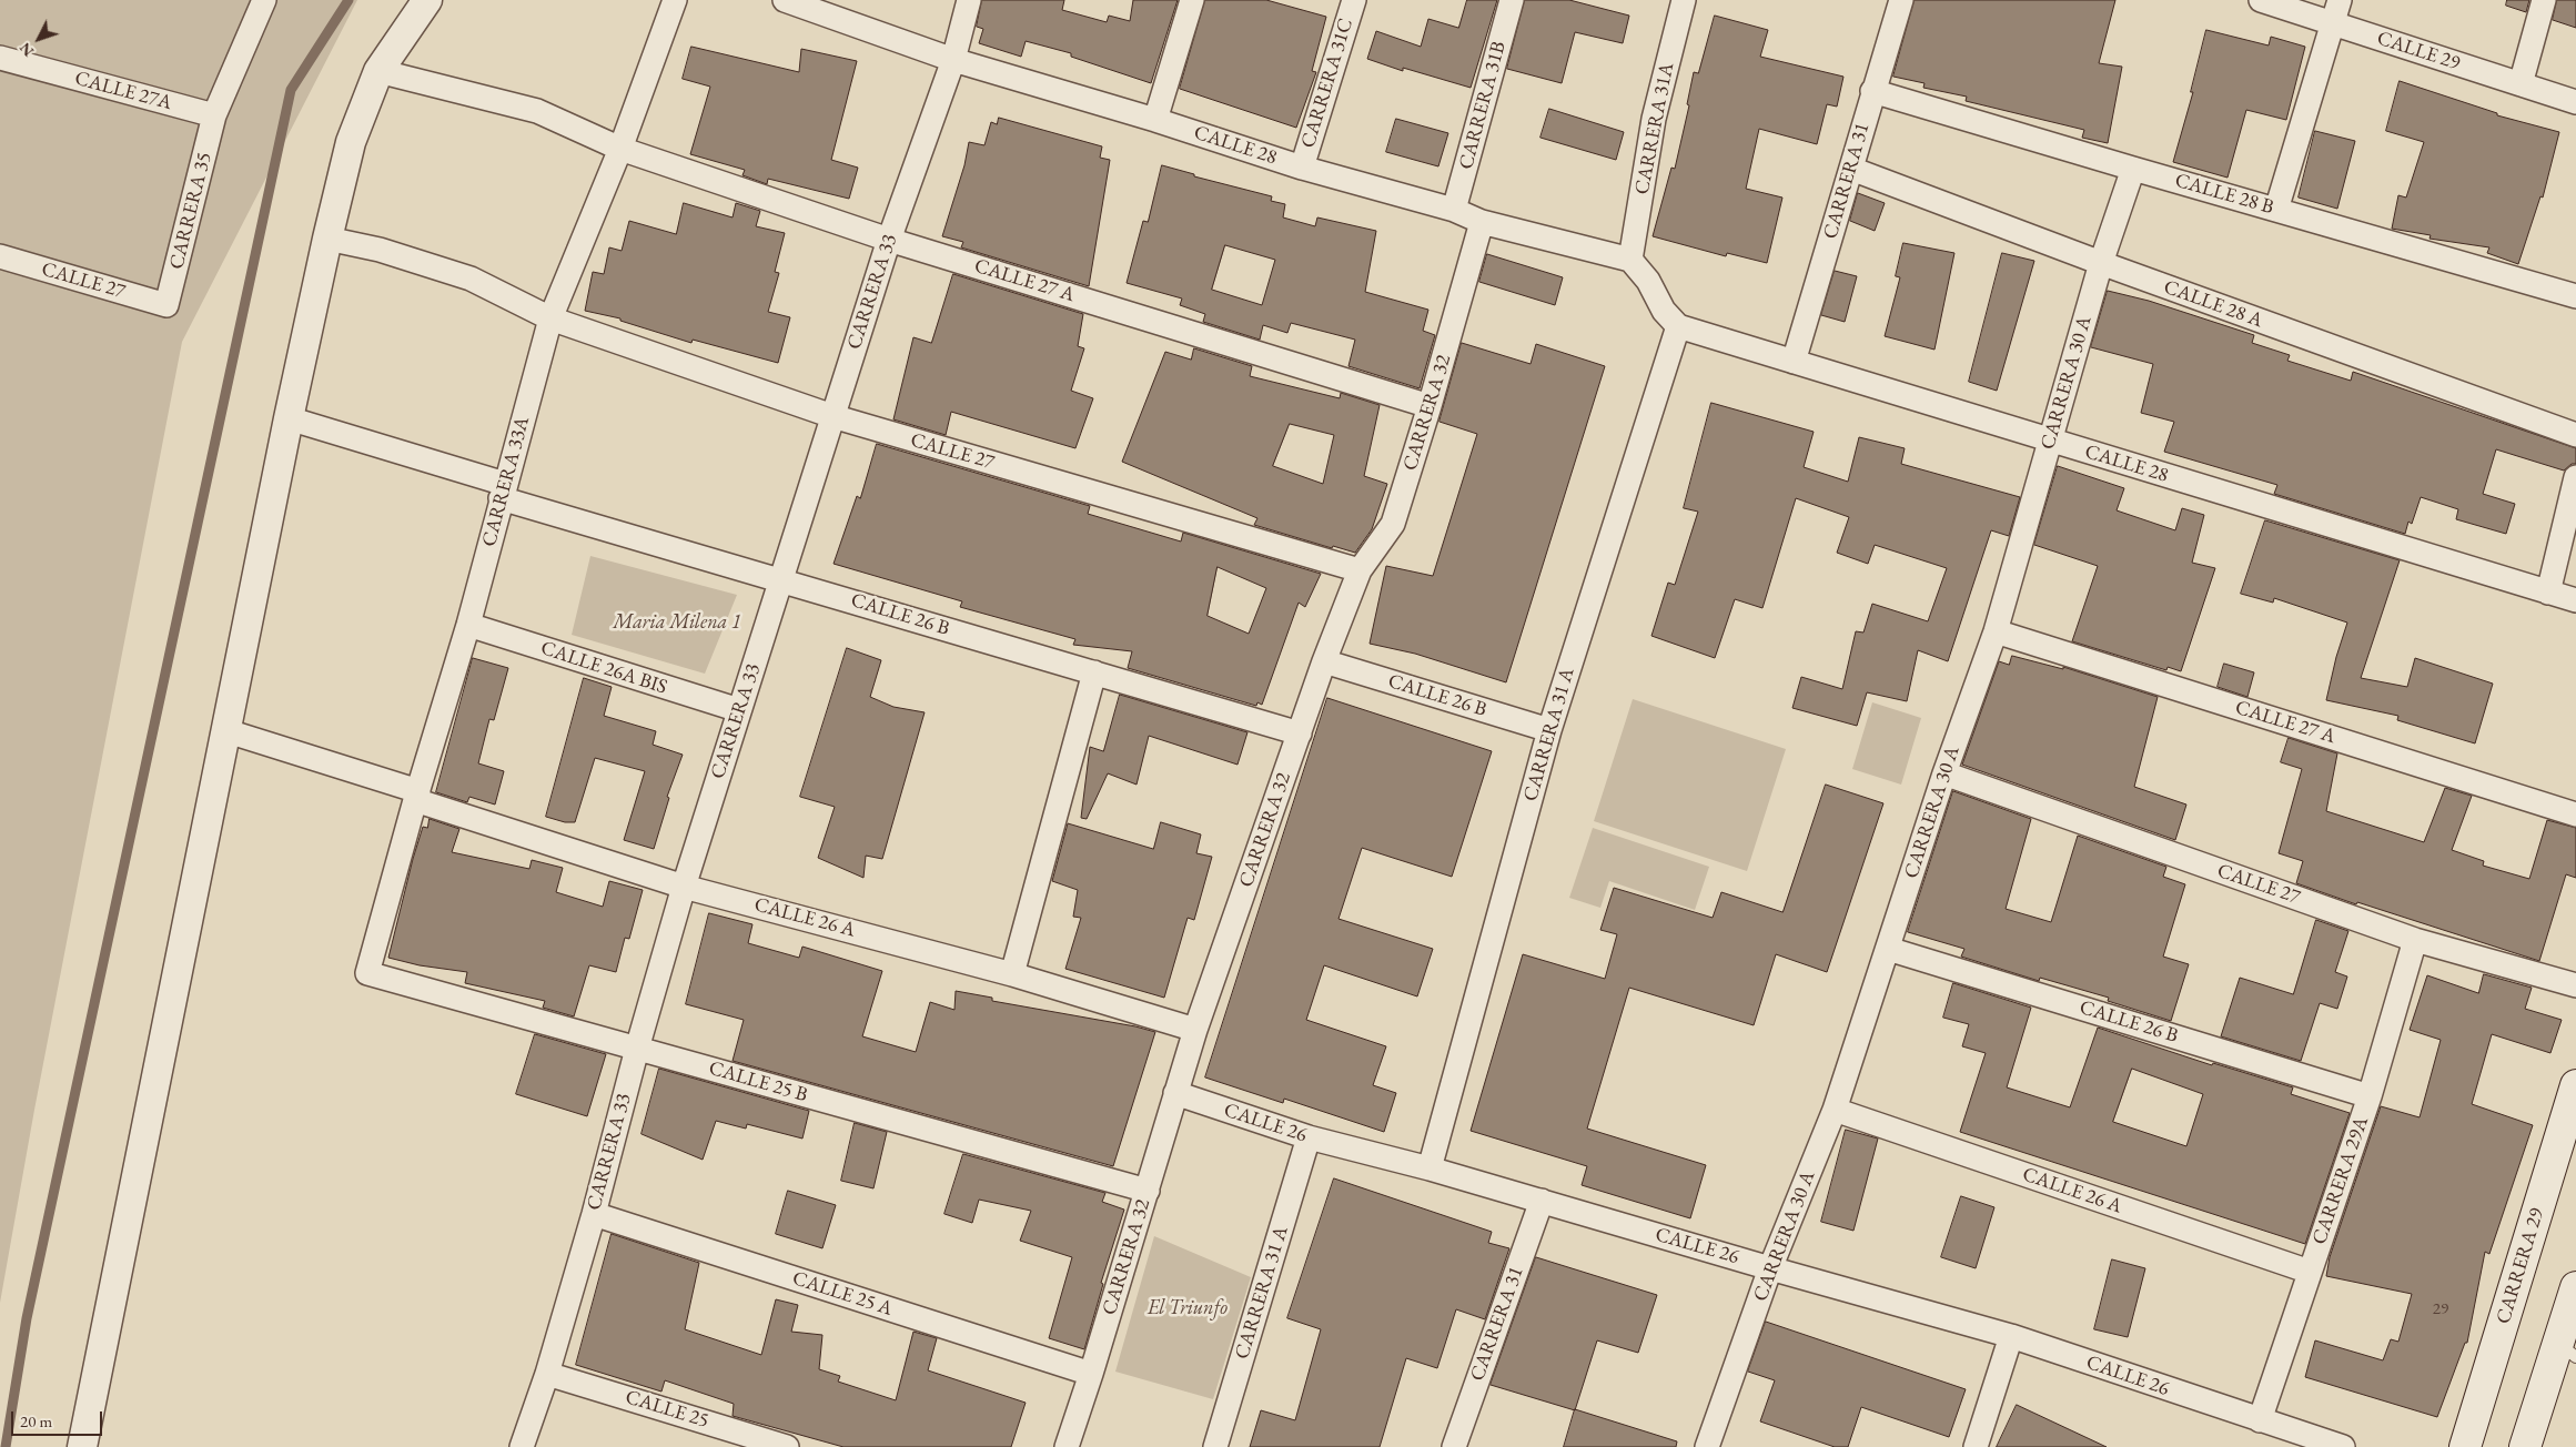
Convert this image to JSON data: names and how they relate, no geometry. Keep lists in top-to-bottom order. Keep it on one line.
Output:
{"streets":{"main road":["CARRERA 29"],"street":["CALLE 29","CARRERA 31C","CALLE 27A","CARRERA 31B","CARRERA 31A","CALLE 28","CARRERA 31","CALLE 28 B","CARRERA 35","CALLE 27","CALLE 27 A","CARRERA 33","CALLE 28 A","CARRERA 30 A","CARRERA 32","CARRERA 33A","CALLE 26 B","CALLE 26A BIS","CARRERA 31 A","CALLE 26 A","CALLE 25 B","CALLE 26","CARRERA 29A","CALLE 25 A","CALLE 25"]},"crossings":[["CARRERA 31C","CALLE 28"],["CALLE 27A","CARRERA 35"],["CARRERA 31B","CALLE 28"],["CARRERA 31A","CALLE 28"],["CALLE 28","CARRERA 31"],["CALLE 28","CARRERA 33"],["CALLE 28","CARRERA 30 A"],["CALLE 28","CARRERA 32"],["CALLE 28","CARRERA 31 A"],["CARRERA 31","CALLE 28 B"],["CARRERA 31","CALLE 28 A"],["CARRERA 31","CALLE 26"],["CALLE 28 B","CARRERA 30 A"],["CARRERA 35","CALLE 27"],["CALLE 27","CARRERA 33"],["CALLE 27","CARRERA 30 A"],["CALLE 27","CARRERA 32"],["CALLE 27","CARRERA 33A"],["CALLE 27","CARRERA 29A"],["CALLE 27 A","CARRERA 33"],["CALLE 27 A","CARRERA 30 A"],["CALLE 27 A","CARRERA 32"],["CALLE 27 A","CARRERA 33A"],["CARRERA 33","CALLE 26 B"],["CARRERA 33","CALLE 26A BIS"],["CARRERA 33","CALLE 26 A"],["CARRERA 33","CALLE 25 B"],["CARRERA 33","CALLE 25 A"],["CARRERA 33","CALLE 25"],["CALLE 28 A","CARRERA 30 A"],["CARRERA 30 A","CALLE 26 B"],["CARRERA 30 A","CALLE 26 A"],["CARRERA 30 A","CALLE 26"],["CARRERA 32","CALLE 26 B"],["CARRERA 32","CALLE 26 A"],["CARRERA 32","CALLE 25 B"],["CARRERA 32","CALLE 26"],["CARRERA 32","CALLE 25 A"],["CARRERA 33A","CALLE 26 B"],["CARRERA 33A","CALLE 26A BIS"],["CARRERA 33A","CALLE 26 A"],["CARRERA 33A","CALLE 25 B"],["CALLE 26 B","CARRERA 31 A"],["CALLE 26 B","CARRERA 29A"],["CARRERA 31 A","CALLE 26"],["CALLE 26 A","CARRERA 29A"],["CALLE 26","CARRERA 29A"]],"parks":["Maria Milena 1","El Triunfo"],"house_numbers":["29"],"scale_bar":"20 m","north":"bottom left"}
